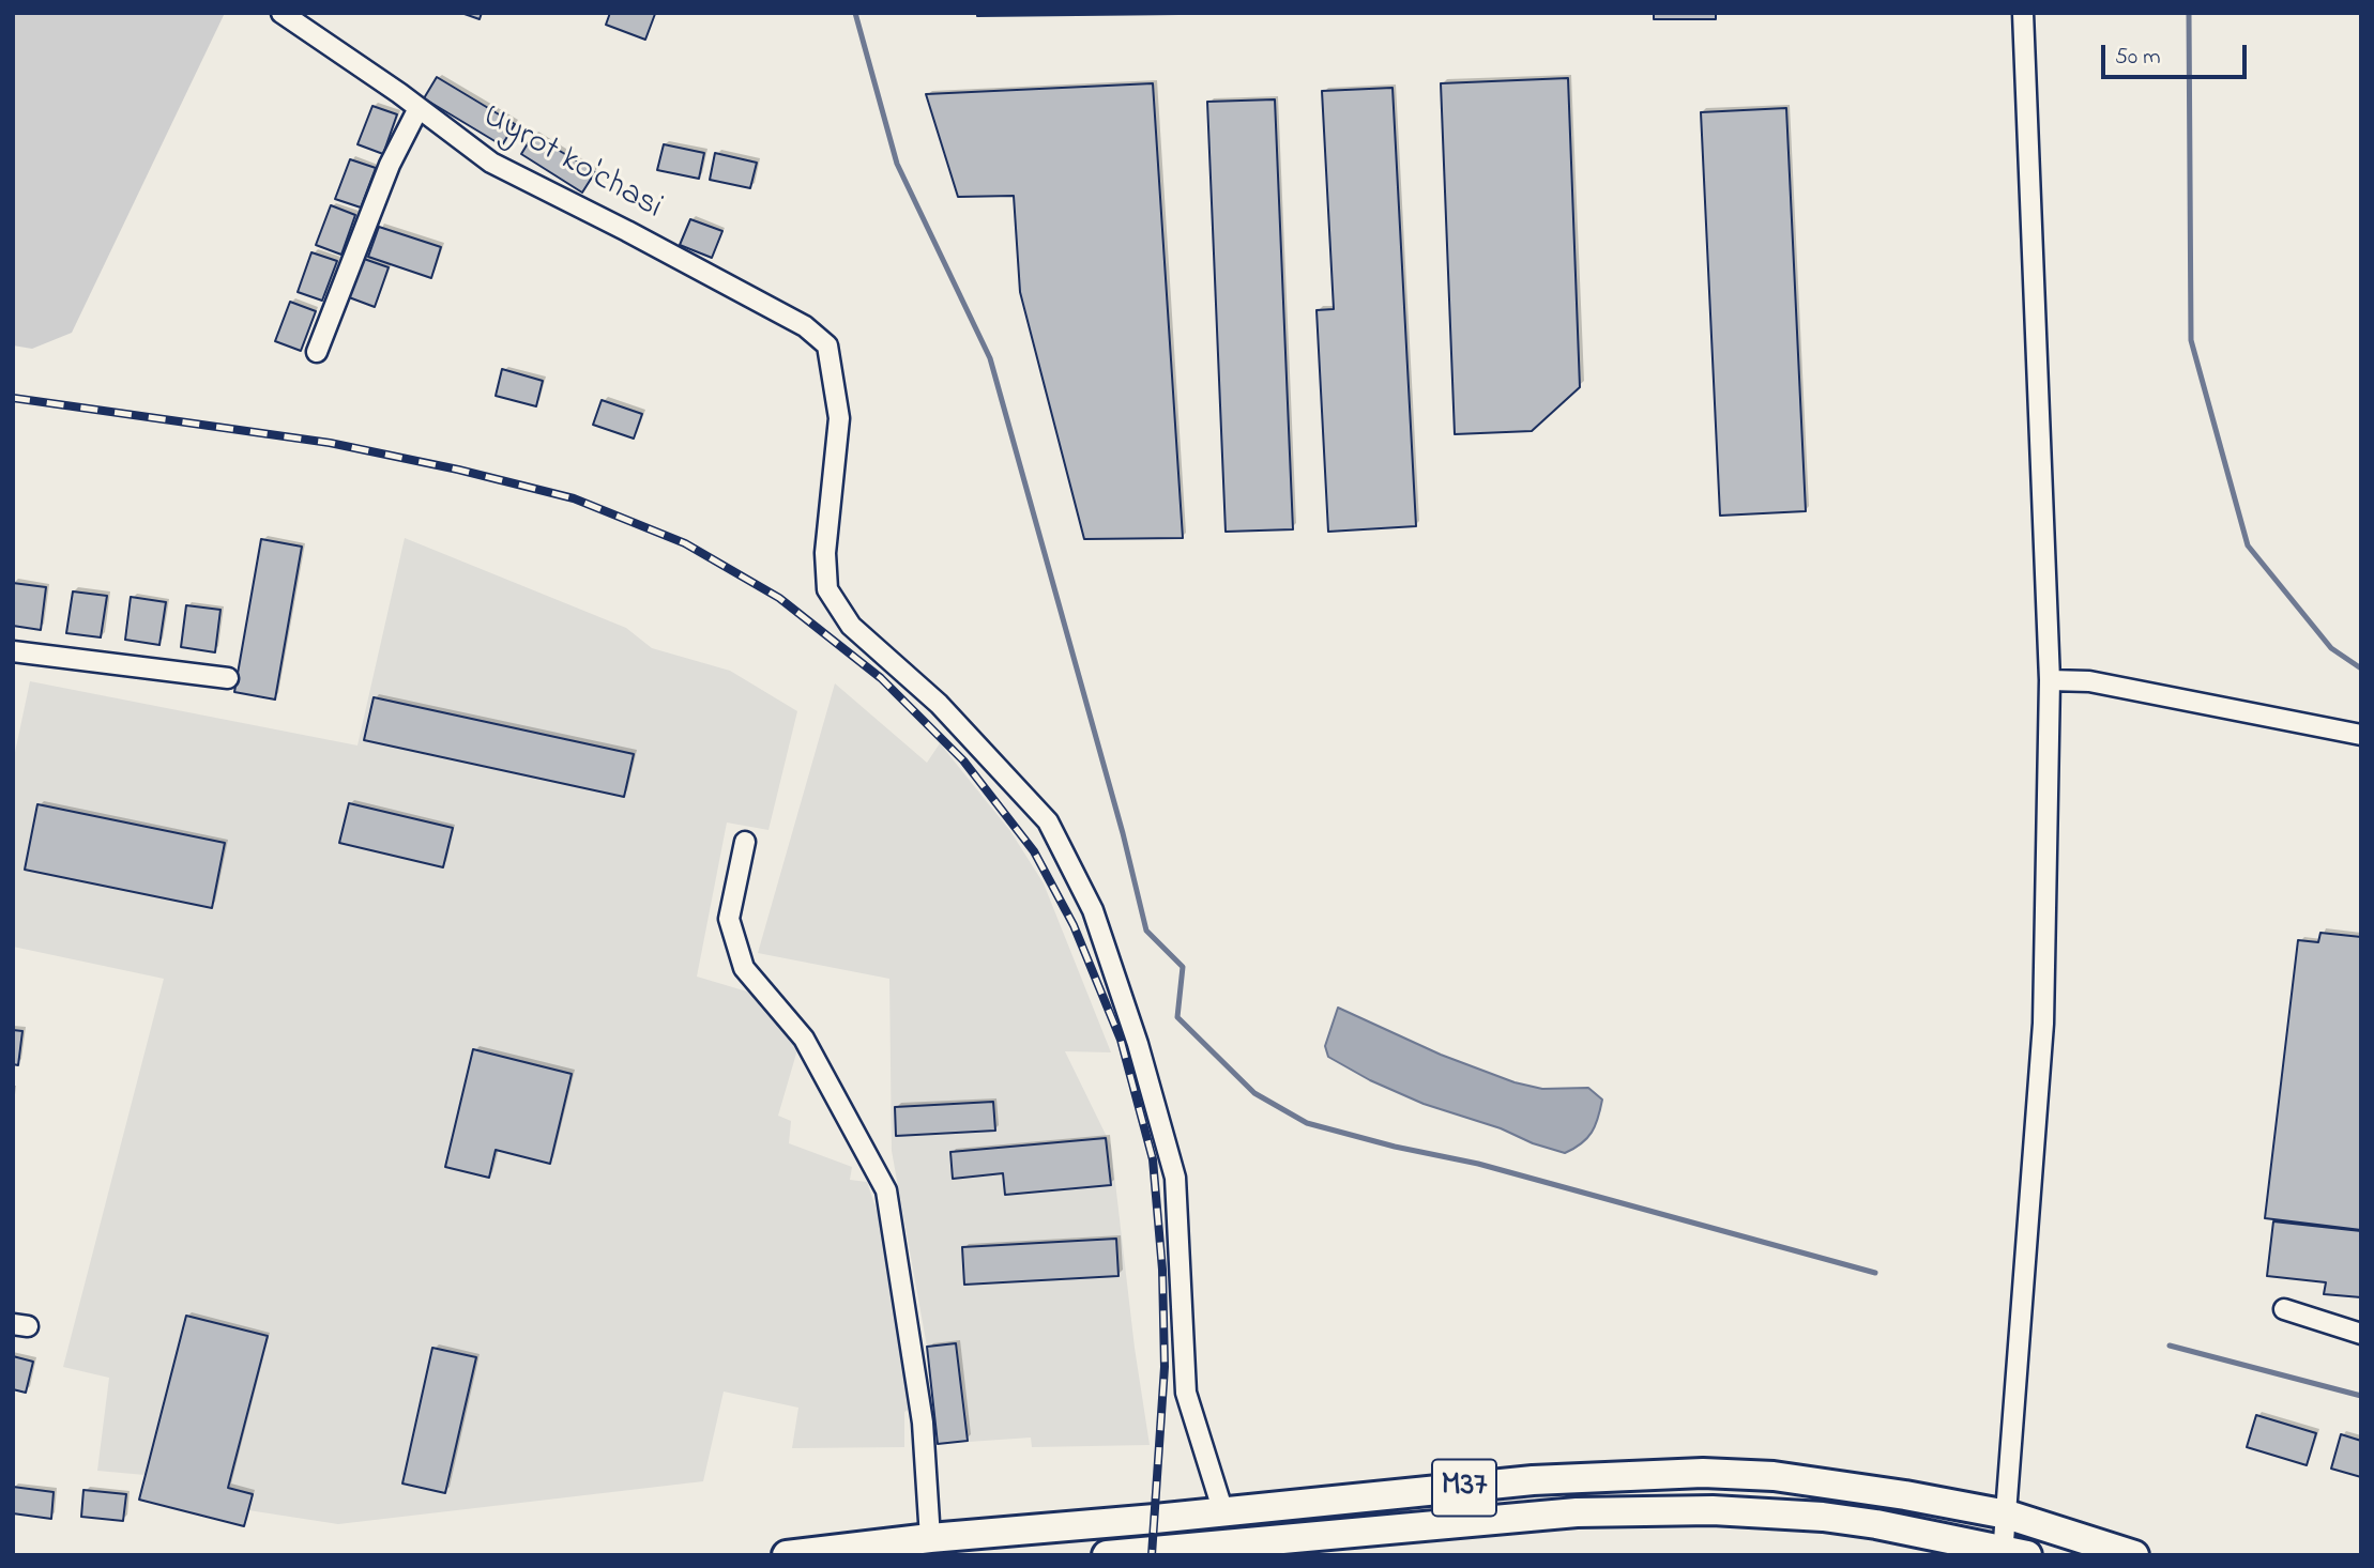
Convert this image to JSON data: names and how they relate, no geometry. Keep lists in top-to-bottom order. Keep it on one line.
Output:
{"streets":{"highway":["M37"],"street":["Uyrot ko'chasi"]},"crossings":[["Uyrot ko'chasi","M37"]],"scale_bar":"50 m"}
